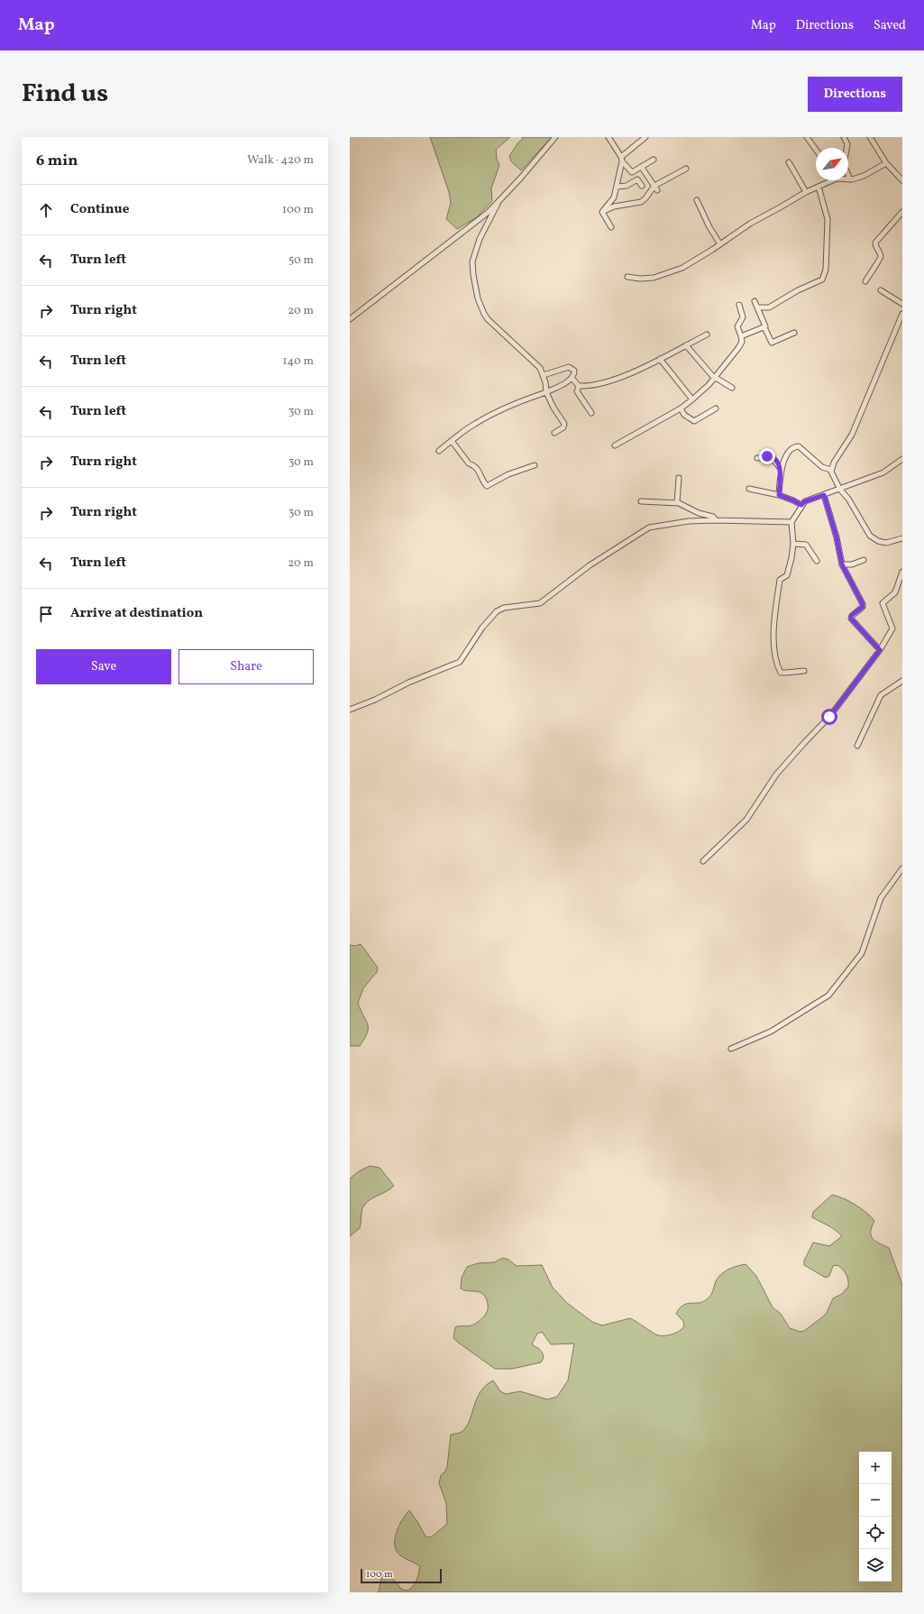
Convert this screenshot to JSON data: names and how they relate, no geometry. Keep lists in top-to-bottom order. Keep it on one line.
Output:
{"scale_bar":"100 m","north":"top right","page":{"header":"Map","nav":["Map","Directions","Saved"],"title":"Find us","buttons":["Directions",["Save","Share"]],"heading":["6 min","Walk · 420 m"],"list":[["Continue","100 m"],["Turn left","50 m"],["Turn right","20 m"],["Turn left","140 m"],["Turn left","30 m"],["Turn right","30 m"],["Turn right","30 m"],["Turn left","20 m"],"Arrive at destination"],"map_buttons":["+","−"],"scale":"100 m"}}
